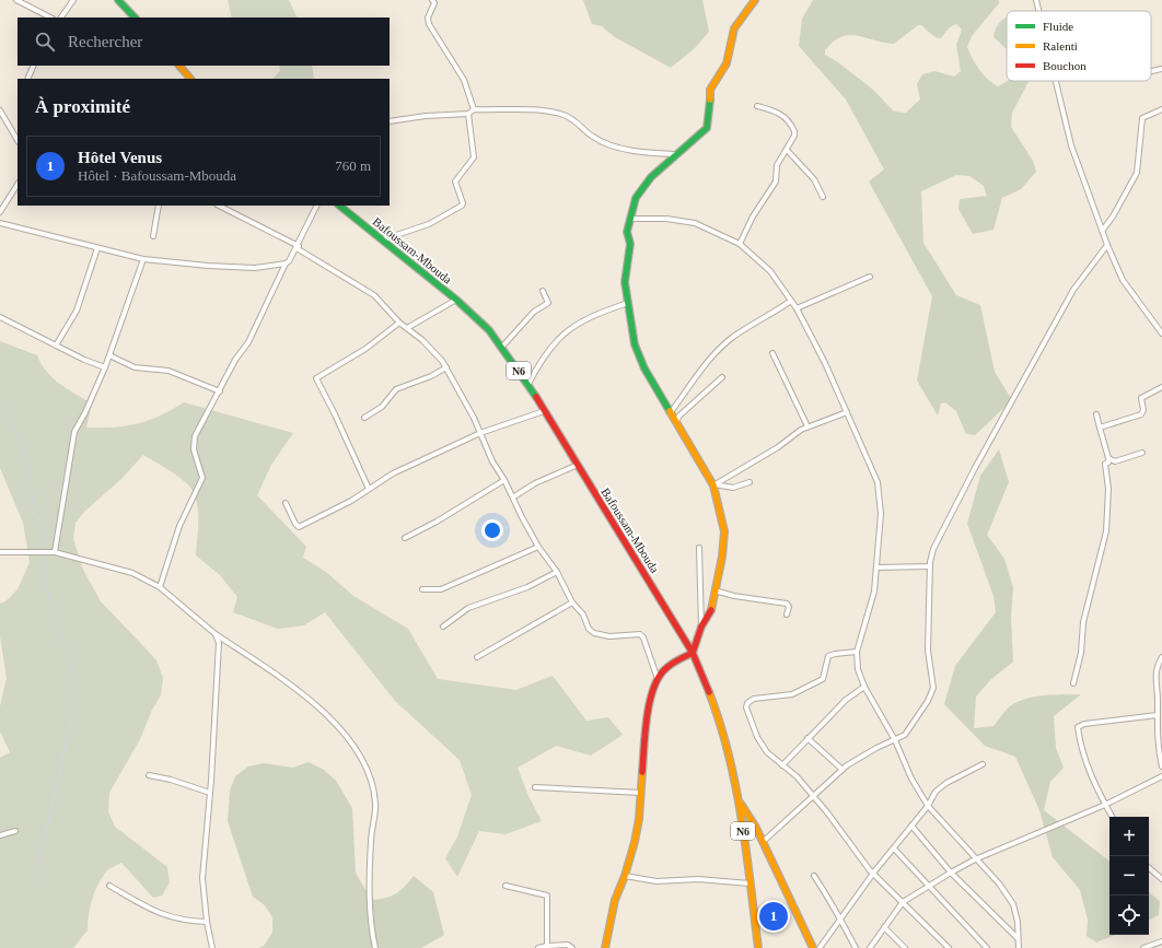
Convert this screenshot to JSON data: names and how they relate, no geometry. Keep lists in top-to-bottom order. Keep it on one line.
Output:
{"streets":{"main road":["Bafoussam-Mbouda","N6"]},"legend":["Fluide","Ralenti","Bouchon"],"page":{"search":"Rechercher","heading":"À proximité","list":[{"mark":"1","name":"Hôtel Venus","note":"Hôtel · Bafoussam-Mbouda","value":"760 m"}],"map_buttons":["+","−"],"pins":"1"}}
